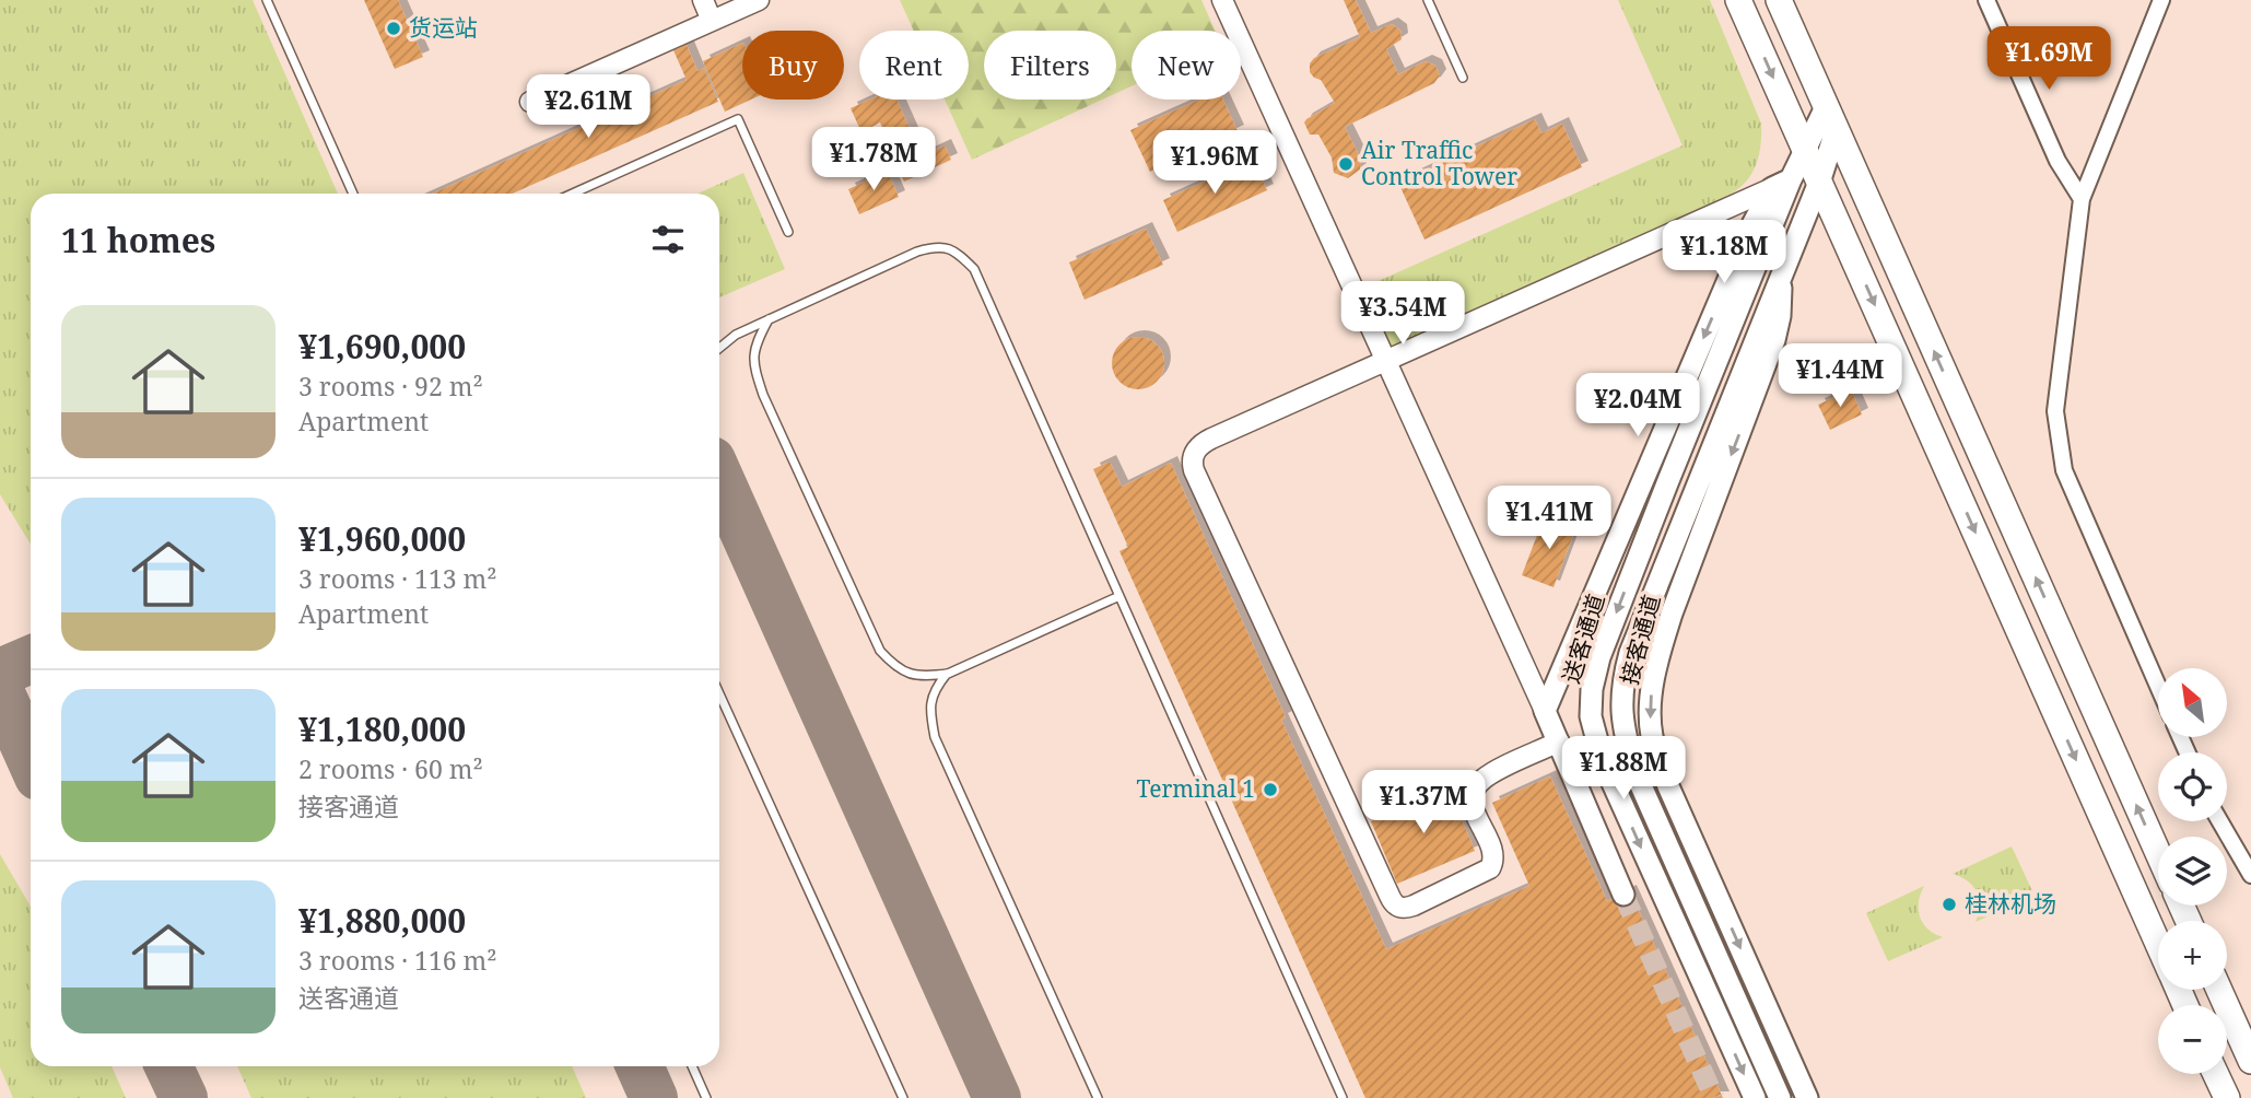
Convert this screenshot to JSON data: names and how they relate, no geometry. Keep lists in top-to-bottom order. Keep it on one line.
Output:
{"streets":{"main road":["送客通道","接客通道"]},"crossings":[["送客通道","接客通道"]],"one_way":["接客通道"],"places":["货运站","Air Traffic Control Tower","Terminal 1","桂林机场"],"north":"top left","page":{"price":["¥1.69M","¥2.61M","¥1.78M","¥1.96M","¥1.18M","¥3.54M","¥1.44M","¥2.04M","¥1.41M","¥1.88M","¥1.37M"],"chip":["Buy","Rent","Filters","New"],"heading":"11 homes","list":[{"name":"¥1,690,000","note":"3 rooms · 92 m² · Apartment"},{"name":"¥1,960,000","note":"3 rooms · 113 m² · Apartment"},{"name":"¥1,180,000","note":"2 rooms · 60 m² · 接客通道"},{"name":"¥1,880,000","note":"3 rooms · 116 m² · 送客通道"}],"map_buttons":["+","−"]}}
